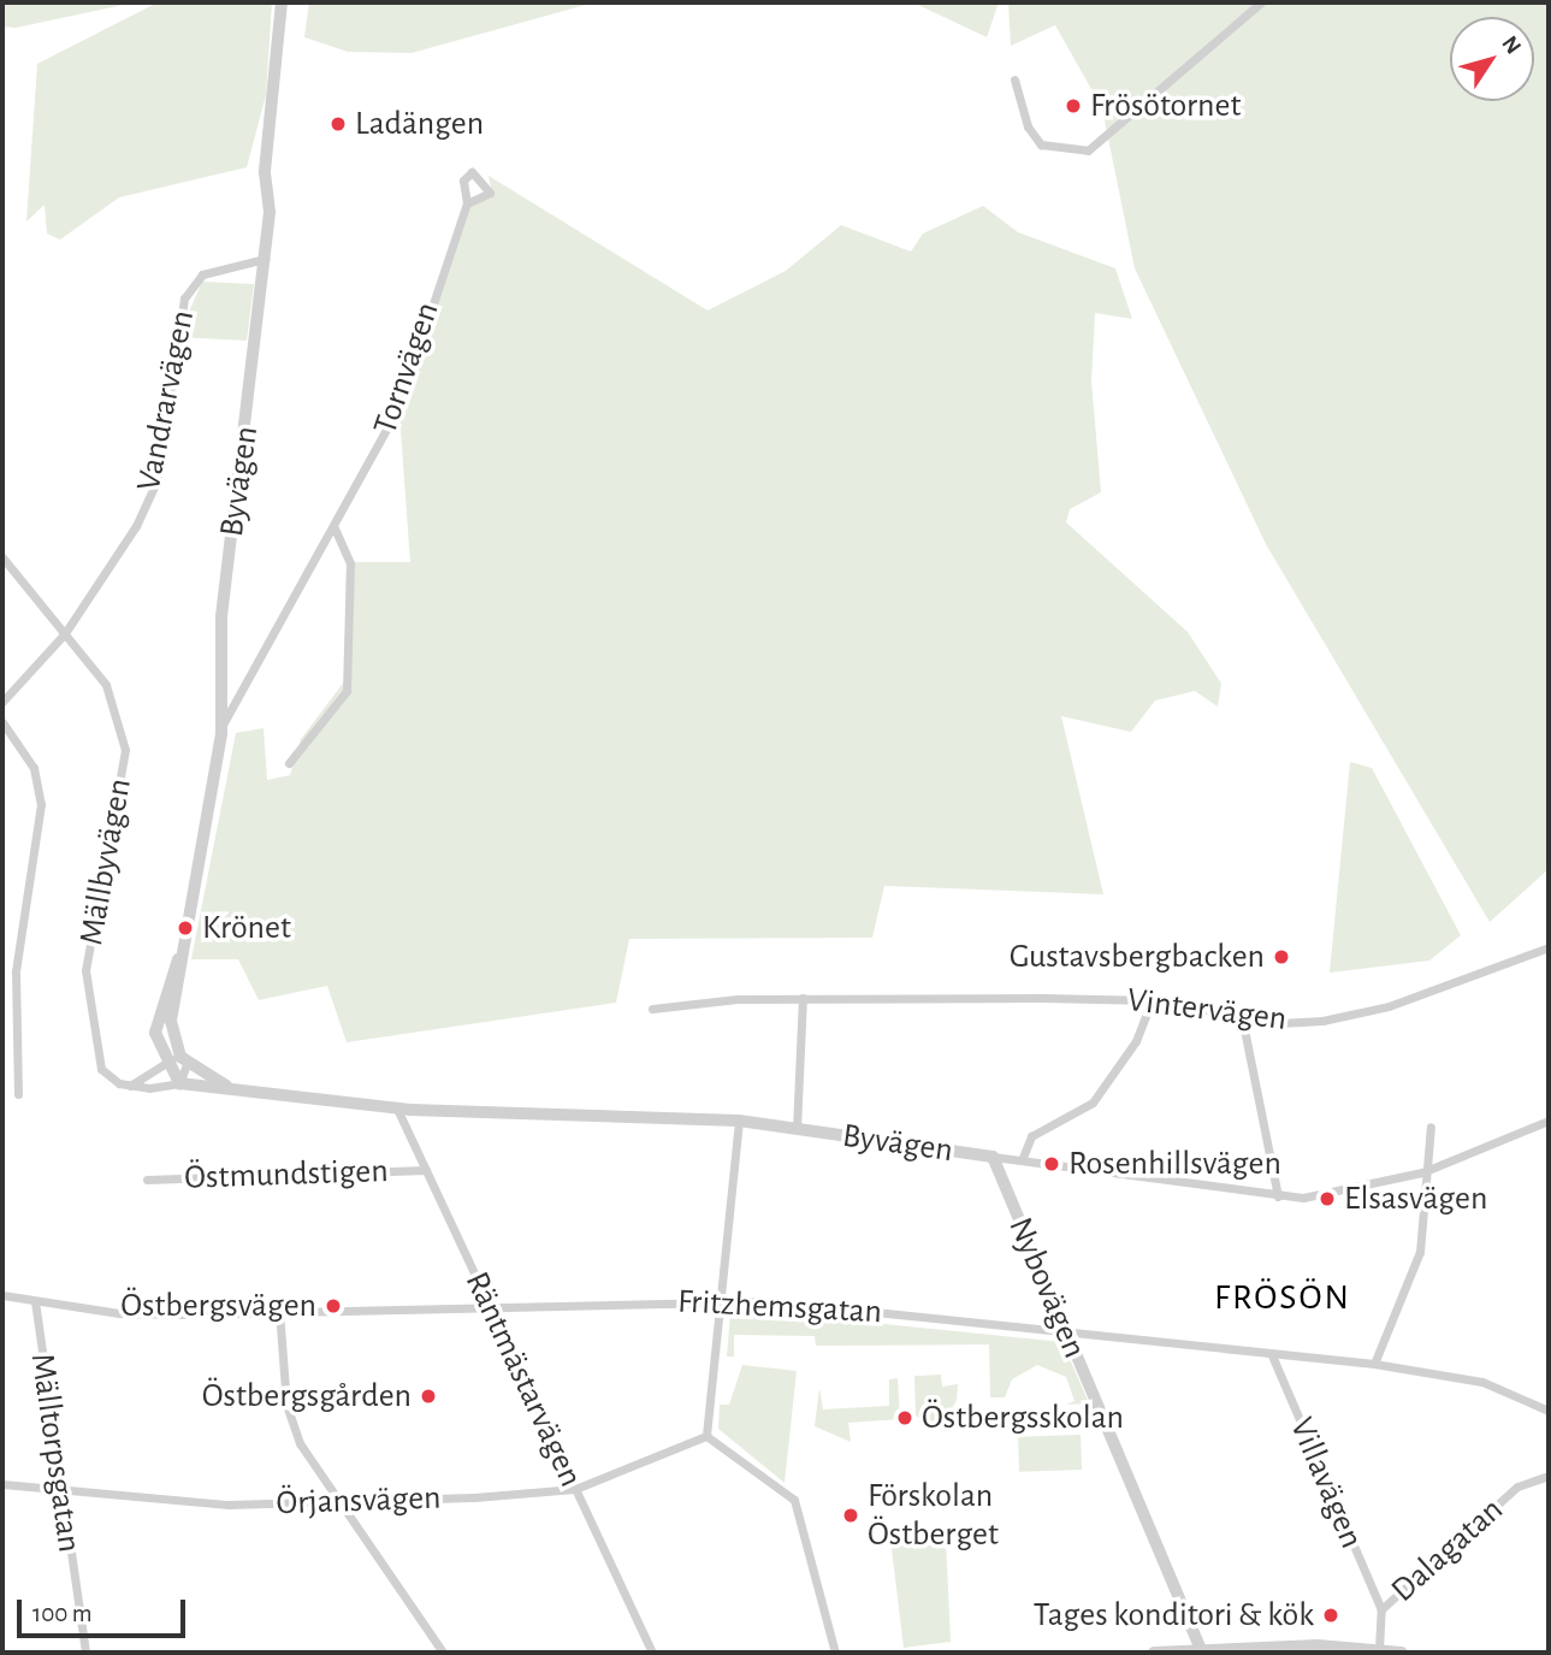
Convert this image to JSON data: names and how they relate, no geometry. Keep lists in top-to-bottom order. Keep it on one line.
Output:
{"streets":{"street":["Tornvägen","Vandrarvägen","Byvägen","Mällbyvägen","Vintervägen","Östmundstigen","Nybovägen","Fritzhemsgatan","Räntmästarvägen","Mälltorpsgatan","Villavägen","Örjansvägen","Dalagatan"]},"crossings":[["Tornvägen","Byvägen"],["Vandrarvägen","Byvägen"],["Vandrarvägen","Mällbyvägen"],["Byvägen","Nybovägen"],["Byvägen","Räntmästarvägen"],["Östmundstigen","Räntmästarvägen"],["Nybovägen","Fritzhemsgatan"],["Fritzhemsgatan","Räntmästarvägen"],["Fritzhemsgatan","Mälltorpsgatan"],["Fritzhemsgatan","Villavägen"],["Räntmästarvägen","Örjansvägen"],["Mälltorpsgatan","Örjansvägen"],["Villavägen","Dalagatan"]],"districts":["FRÖSÖN"],"places":["Frösötornet","Ladängen","Krönet","Gustavsbergbacken","Rosenhillsvägen","Elsasvägen","Östbergsvägen","Östbergsgården","Östbergsskolan","Förskolan Östberget","Tages konditori & kök"],"scale_bar":"100 m","north":"top right"}
